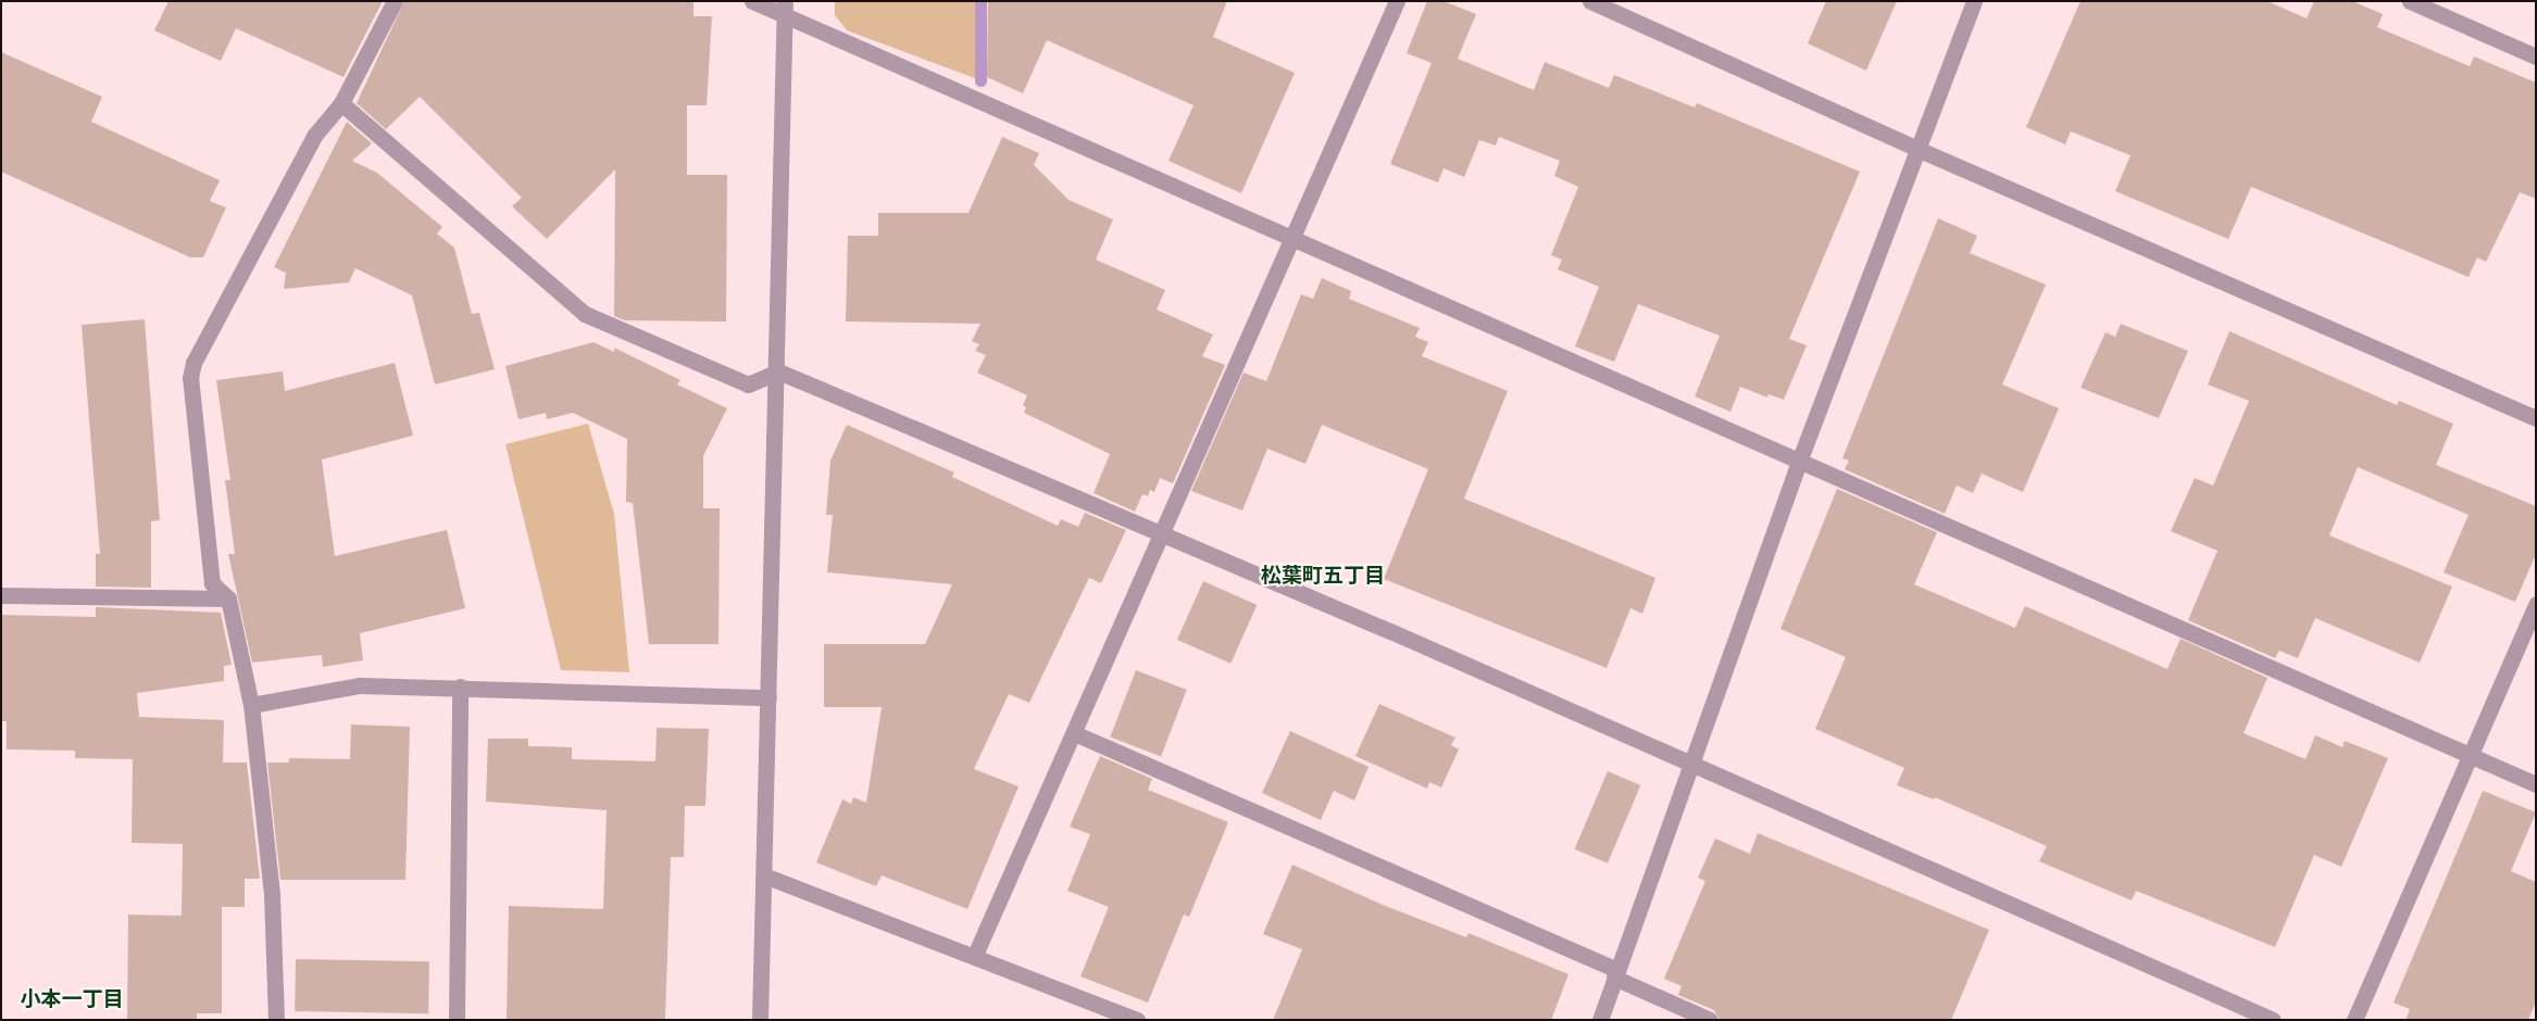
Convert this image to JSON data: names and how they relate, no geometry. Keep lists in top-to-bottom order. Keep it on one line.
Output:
{"districts":["松葉町五丁目","小本一丁目"]}
